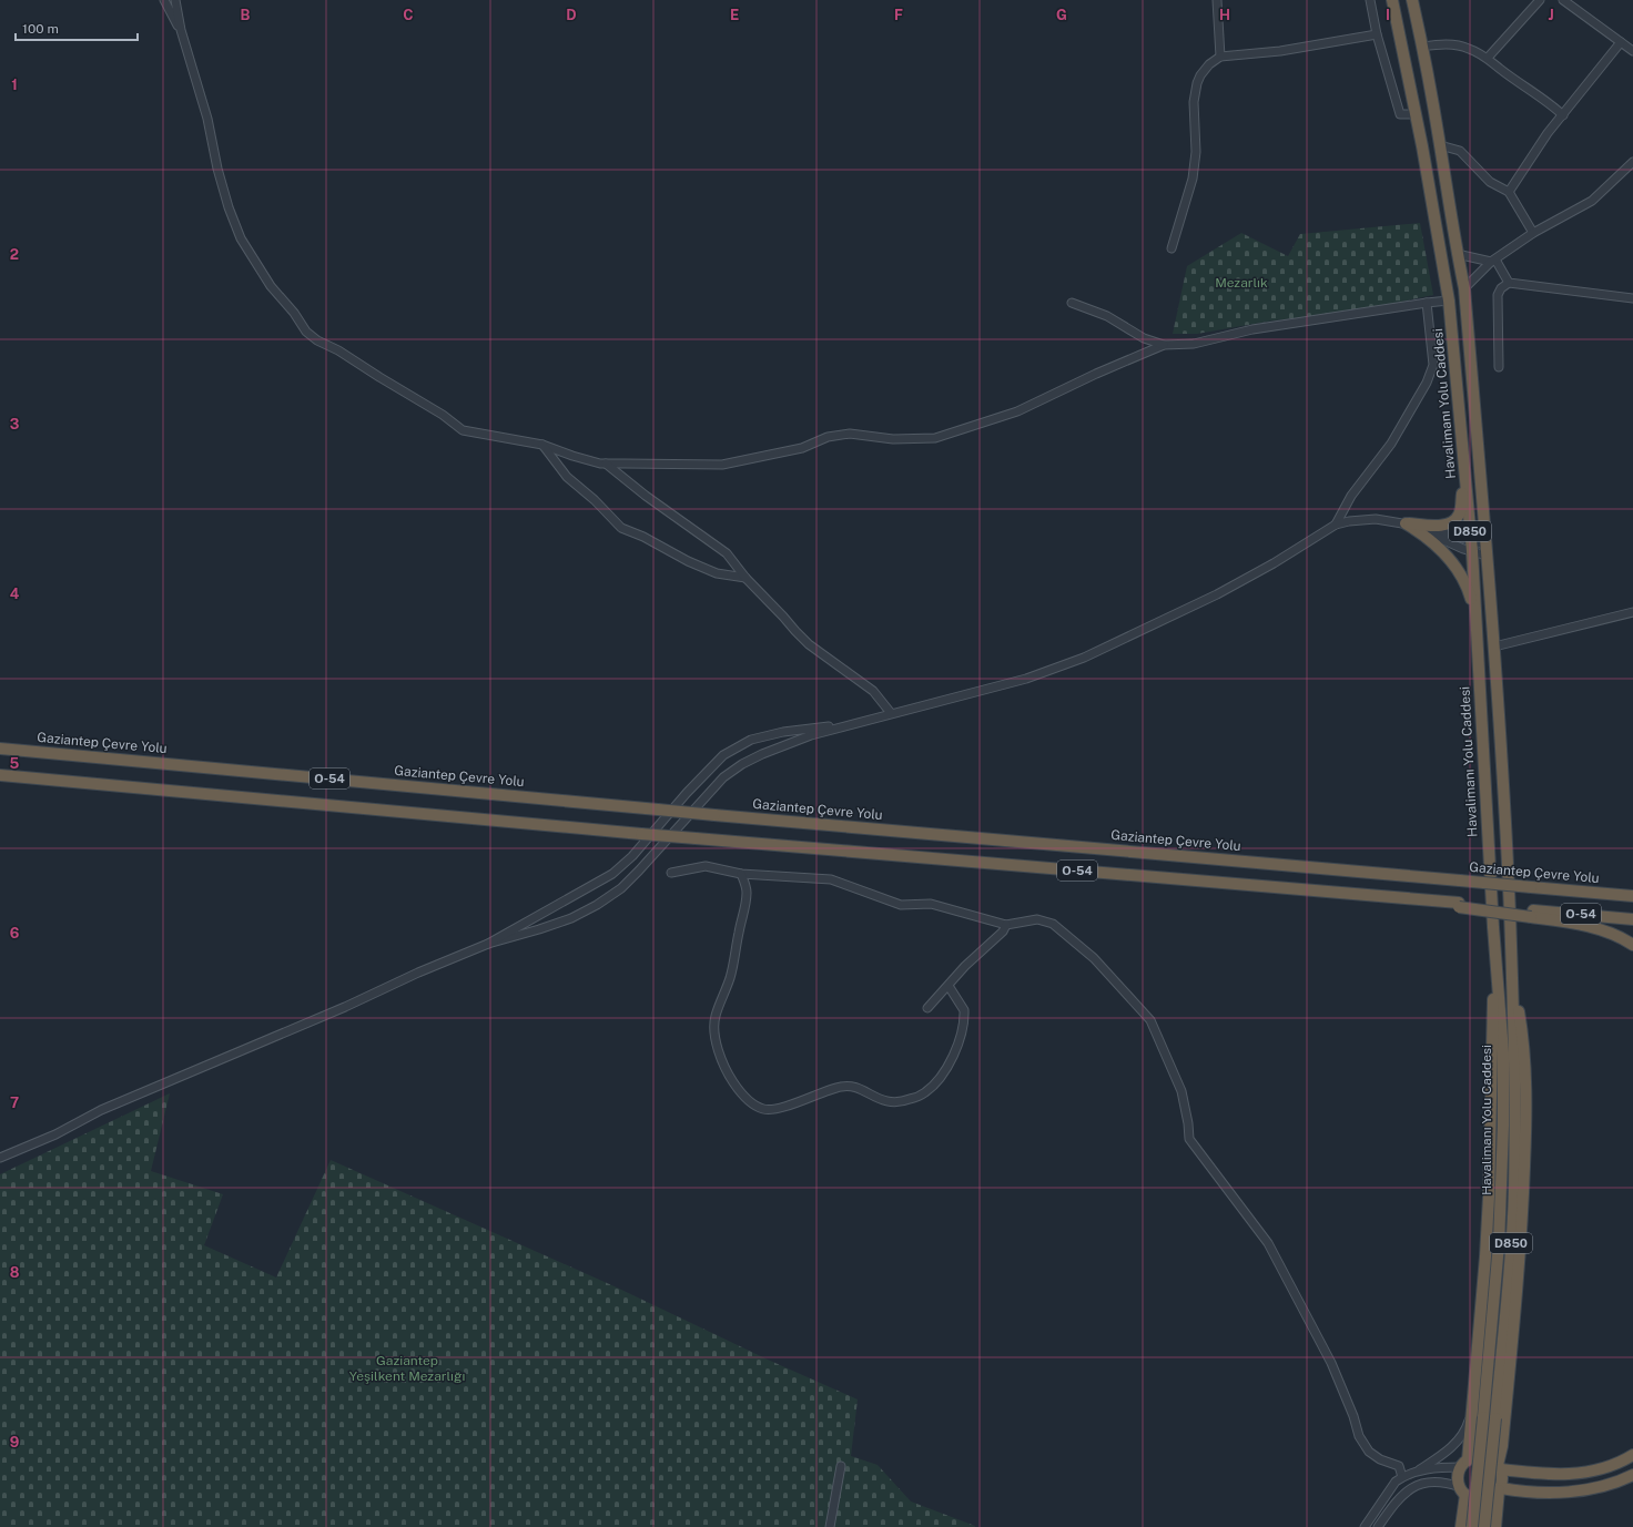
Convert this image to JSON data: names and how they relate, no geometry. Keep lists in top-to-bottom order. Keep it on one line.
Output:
{"streets":{"highway":["Havalimanı Yolu Caddesi","D850","Gaziantep Çevre Yolu","O-54"]},"parks":["Mezarlık","Gaziantep Yeşilkent Mezarlığı"],"scale_bar":"100 m","grid":{"columns":["B","C","D","E","F","G","H","I","J"],"rows":["1","2","3","4","5","6","7","8","9"]}}
